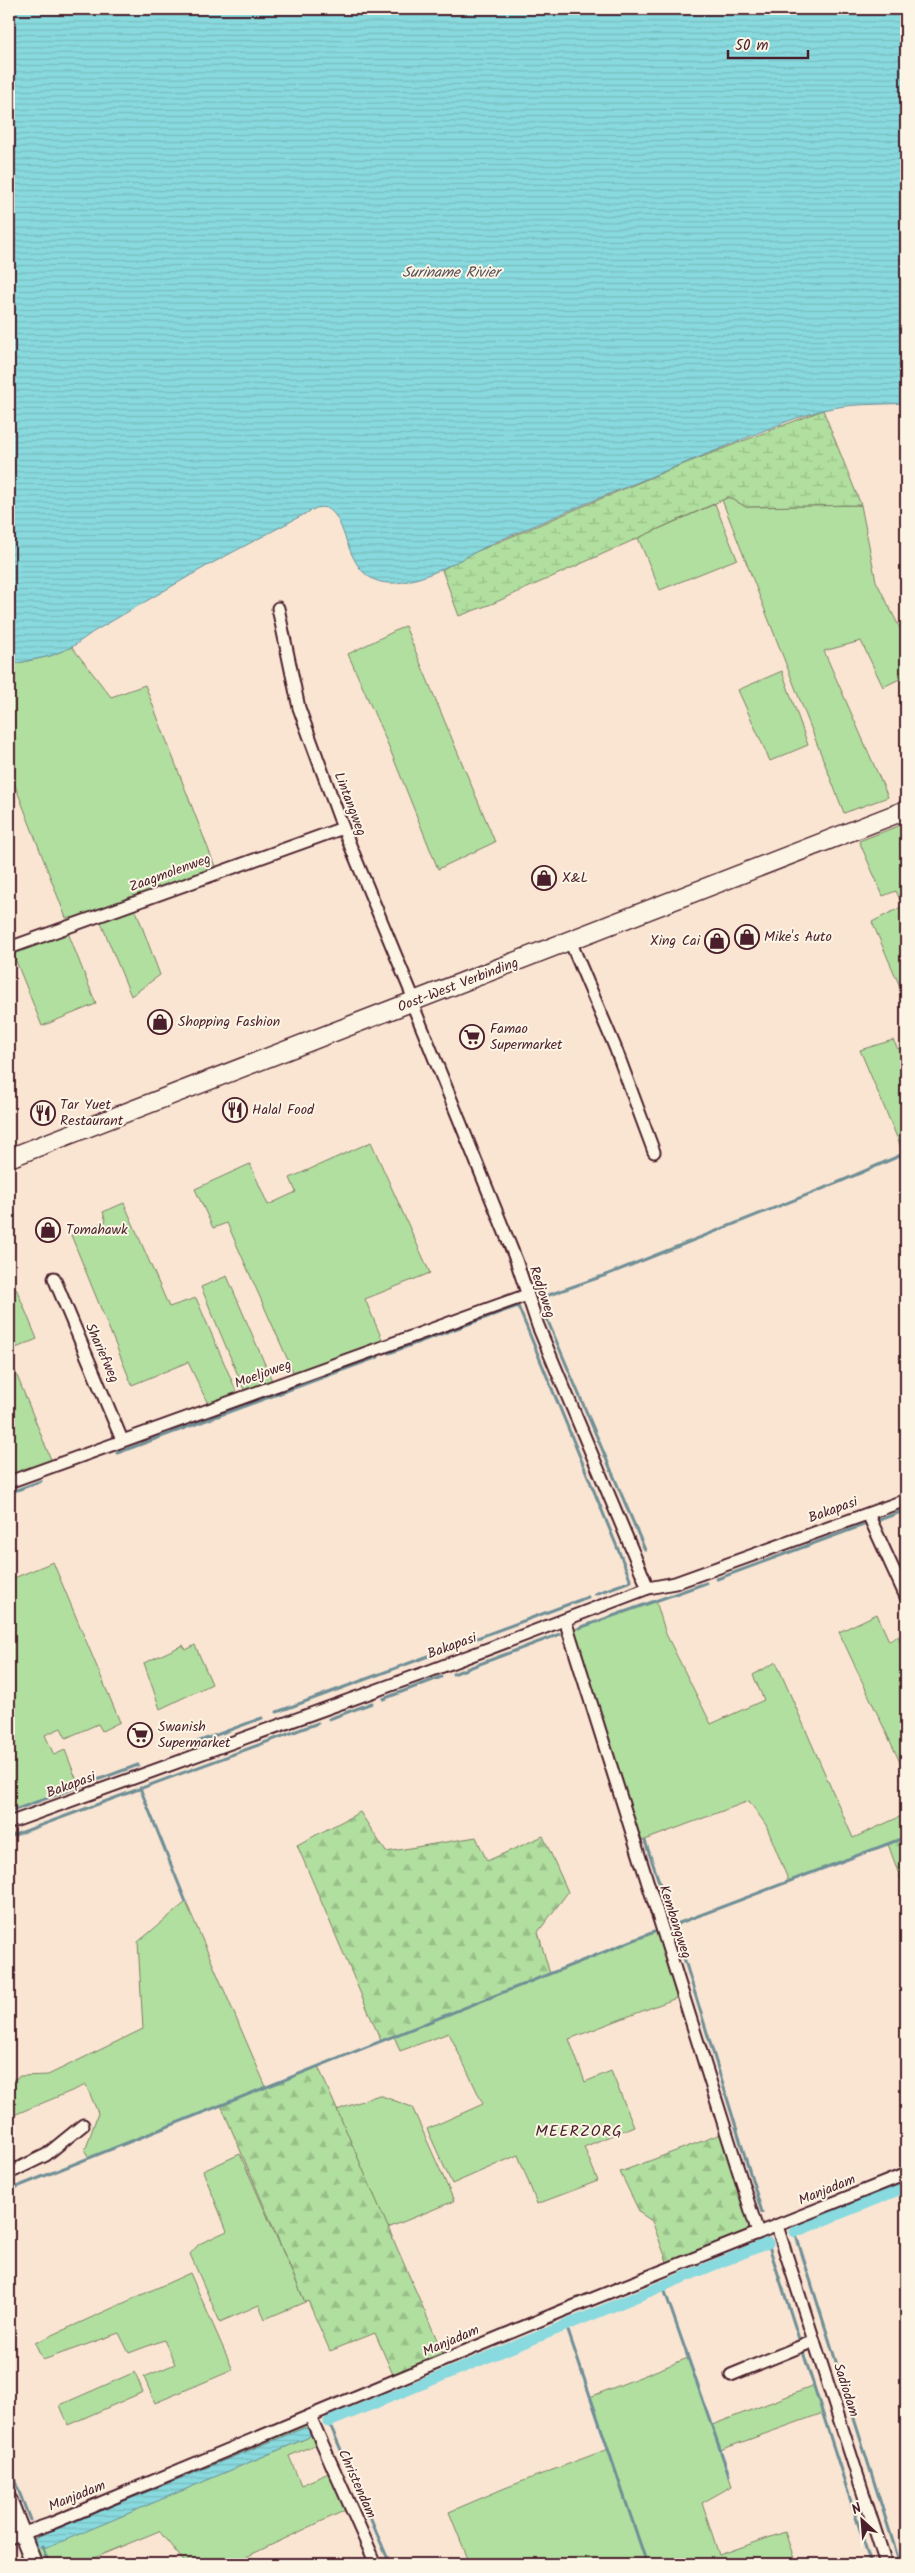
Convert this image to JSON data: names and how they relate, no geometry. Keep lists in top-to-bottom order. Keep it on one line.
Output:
{"streets":{"main road":["Oost-West Verbinding"],"street":["Lintangweg","Zaagmolenweg","Redjoweg","Shariefweg","Moeljoweg","Bakapasi","Kembangweg","Manjadam","Sadiodam","Christendam"]},"crossings":[["Lintangweg","Zaagmolenweg"],["Lintangweg","Oost-West Verbinding"],["Lintangweg","Redjoweg"],["Oost-West Verbinding","Redjoweg"],["Redjoweg","Moeljoweg"],["Redjoweg","Bakapasi"],["Shariefweg","Moeljoweg"],["Bakapasi","Kembangweg"],["Kembangweg","Manjadam"],["Manjadam","Sadiodam"],["Manjadam","Christendam"]],"districts":["MEERZORG"],"water":["Suriname Rivier"],"places":{"shop":["X&L","Mike's Auto","Xing Cai","Shopping Fashion","Tomahawk"],"supermarket":["Famao Supermarket","Swanish Supermarket"],"restaurant":["Halal Food","Tar Yuet Restaurant"]},"scale_bar":"50 m","north":"top left"}
